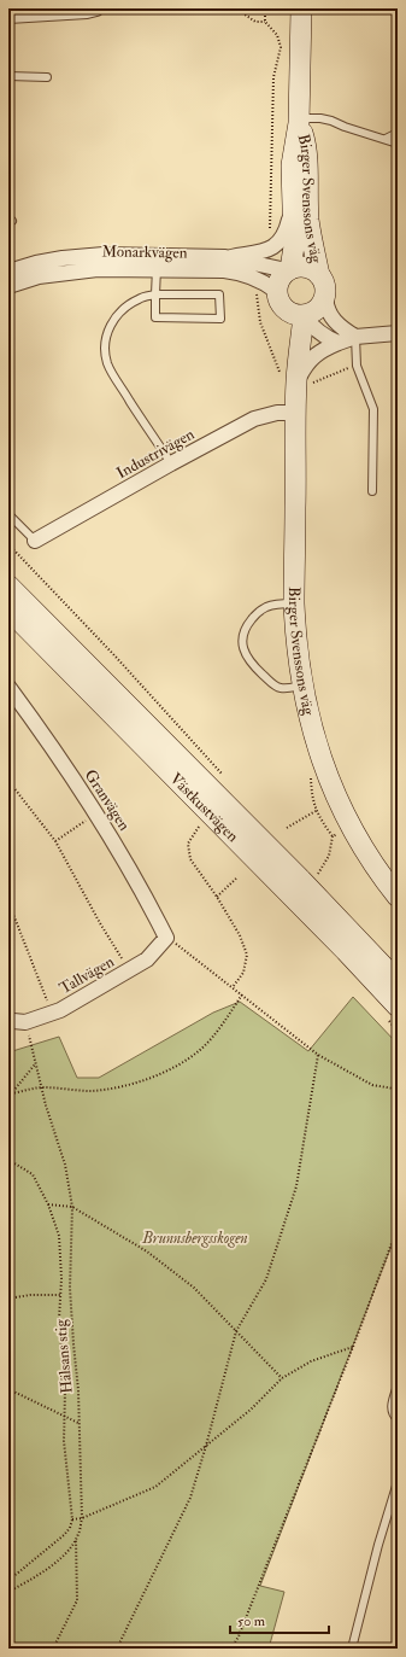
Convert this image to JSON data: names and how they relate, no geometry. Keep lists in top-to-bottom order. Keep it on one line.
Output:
{"streets":{"street":["Birger Svenssons väg","Monarkvägen","Industrivägen","Granvägen","Västkustvägen","Tallvägen"],"path":["Hälsans stig"]},"crossings":[["Birger Svenssons väg","Monarkvägen"],["Birger Svenssons väg","Industrivägen"],["Granvägen","Tallvägen"],["Tallvägen","Hälsans stig"]],"parks":["Brunnsbergsskogen"],"scale_bar":"50 m"}
